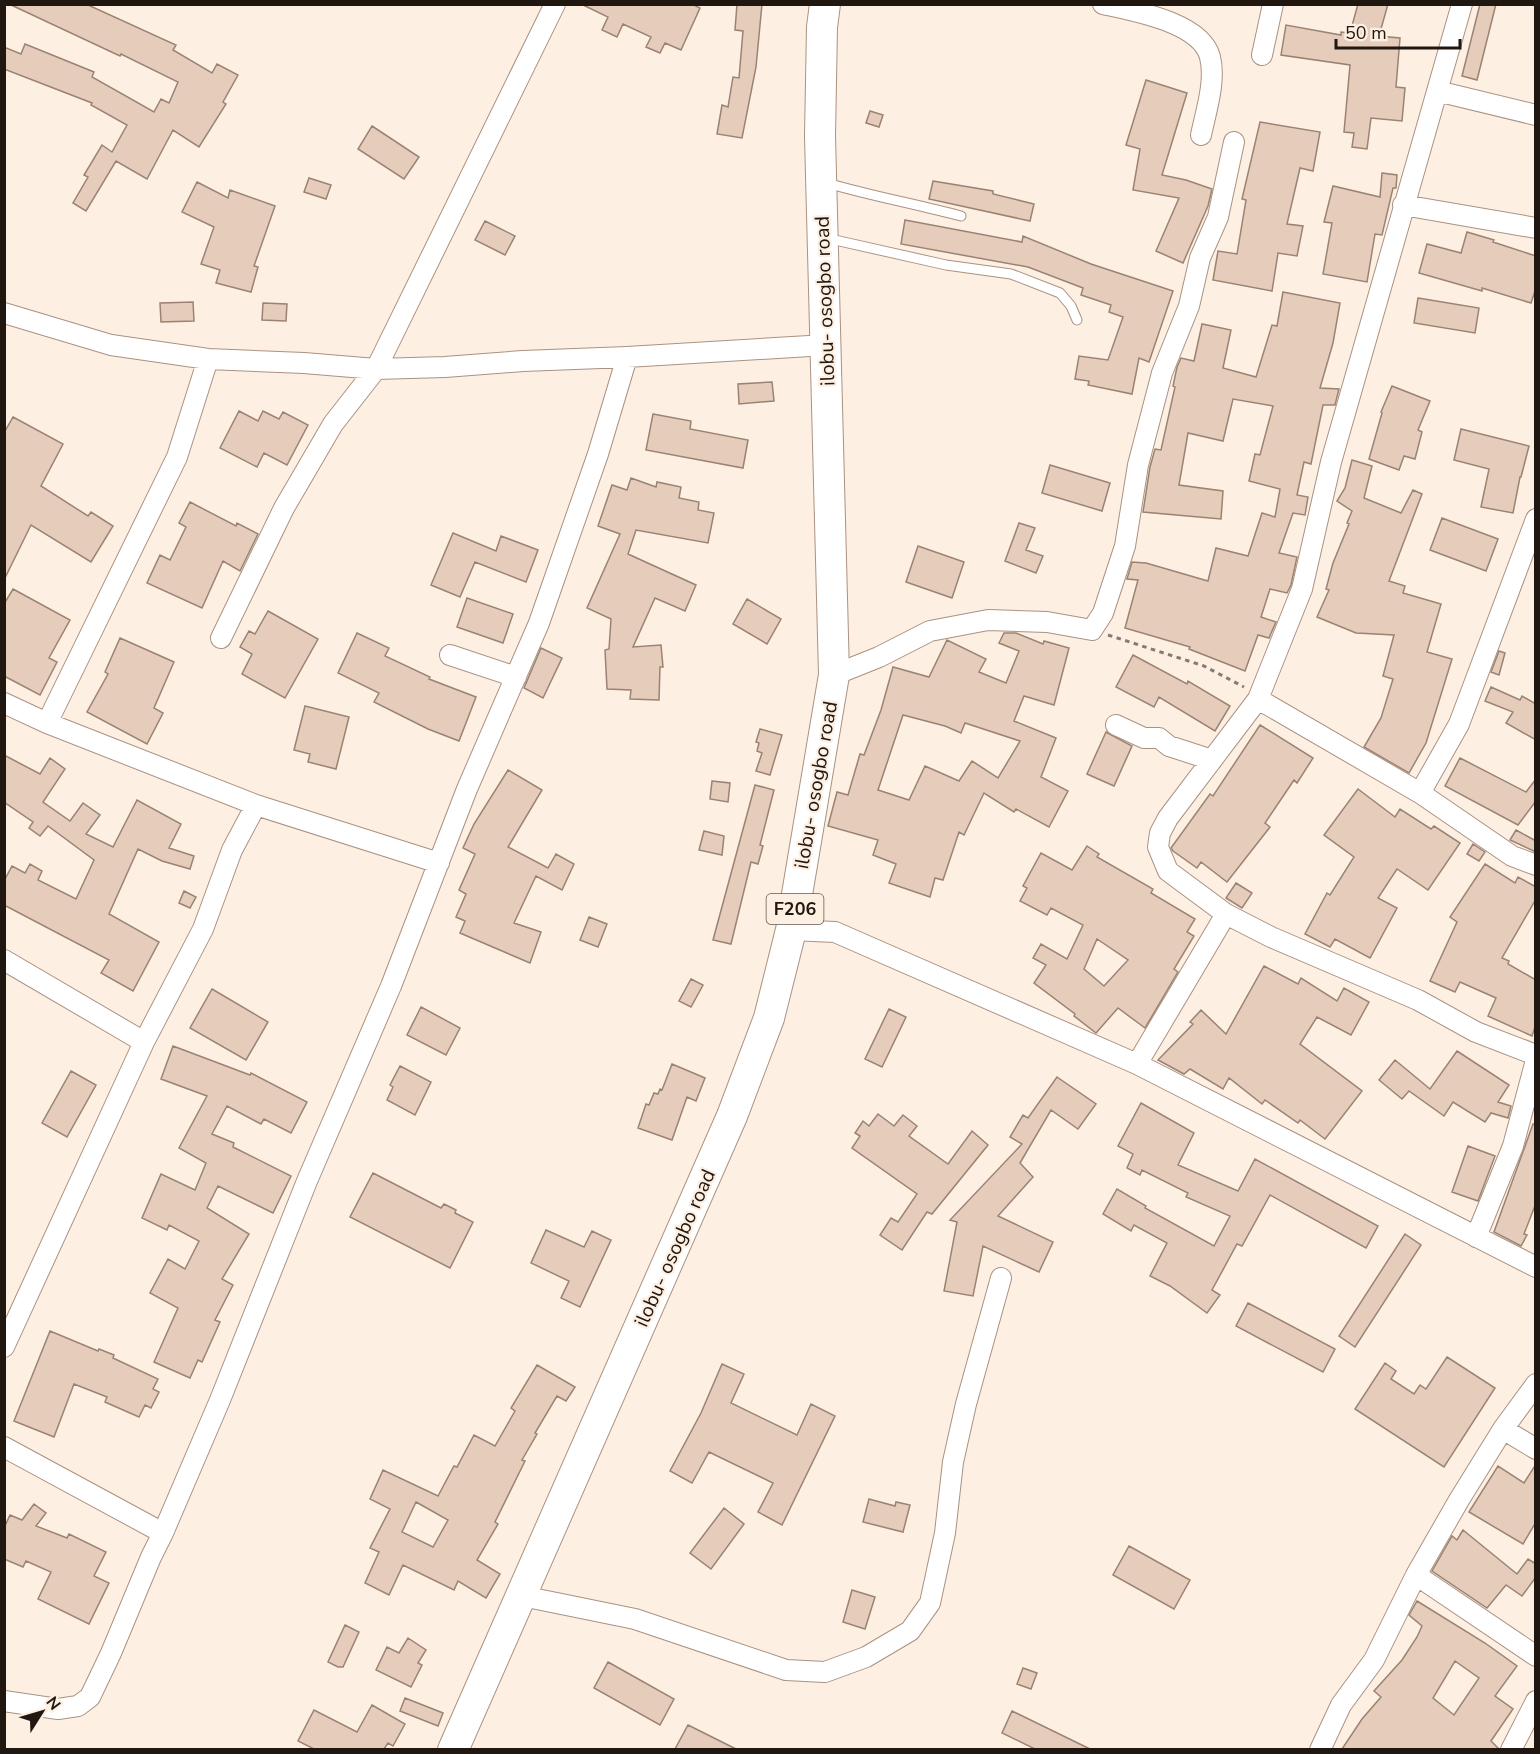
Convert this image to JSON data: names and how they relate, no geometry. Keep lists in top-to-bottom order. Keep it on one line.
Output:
{"streets":{"main road":["ilobu- osogbo road","F206"]},"scale_bar":"50 m","north":"top right"}
